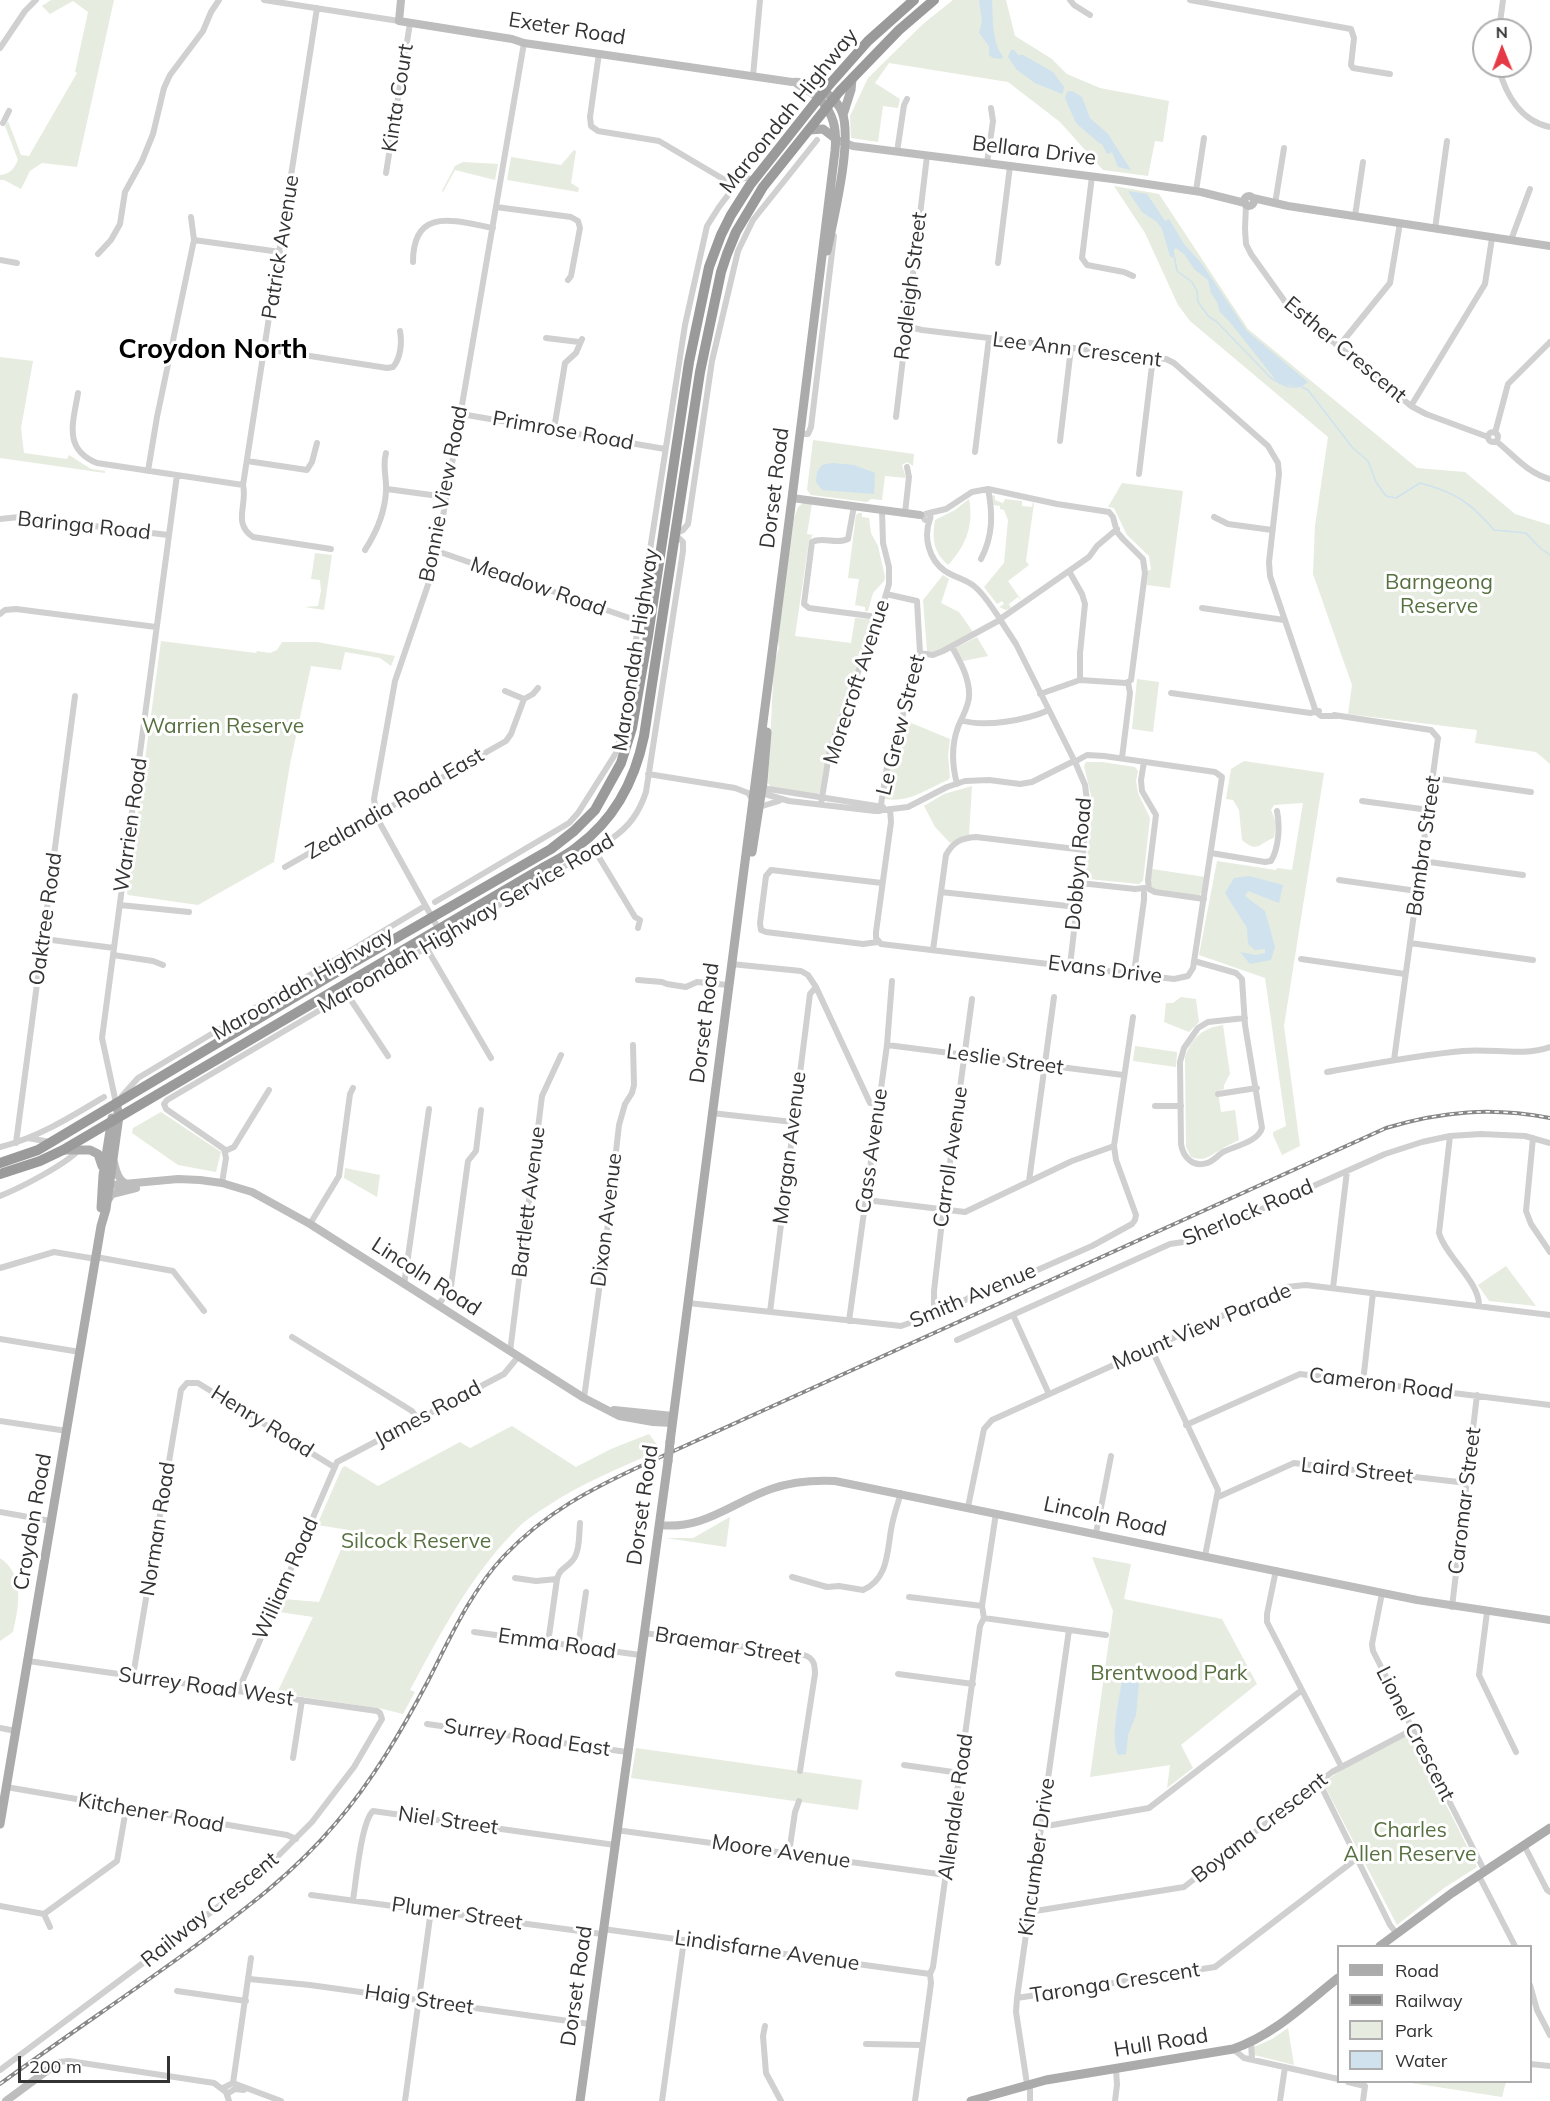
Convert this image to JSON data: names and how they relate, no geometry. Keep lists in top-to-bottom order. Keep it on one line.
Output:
{"streets":{"highway":["Maroondah Highway"],"main road":["Exeter Road","Bellara Drive","Dorset Road","Lincoln Road","Croydon Road","Hull Road"],"street":["Kinta Court","Patrick Avenue","Rodleigh Street","Lee Ann Crescent","Esther Crescent","Primrose Road","Bonnie View Road","Baringa Road","Meadow Road","Morecroft Avenue","Le Grew Street","Zealandia Road East","Warrien Road","Bambra Street","Dobbyn Road","Oaktree Road","Maroondah Highway Service Road","Evans Drive","Leslie Street","Morgan Avenue","Cass Avenue","Carroll Avenue","Bartlett Avenue","Sherlock Road","Dixon Avenue","Smith Avenue","Mount View Parade","Cameron Road","James Road","Henry Road","Laird Street","Caromar Street","Norman Road","William Road","Emma Road","Braemar Street","Surrey Road West","Lionel Crescent","Surrey Road East","Allendale Road","Kitchener Road","Niel Street","Boyana Crescent","Moore Avenue","Kincumber Drive","Railway Crescent","Plumer Street","Lindisfarne Avenue","Taronga Crescent","Haig Street"]},"crossings":[["Exeter Road","Kinta Court"],["Exeter Road","Maroondah Highway"],["Exeter Road","Patrick Avenue"],["Exeter Road","Dorset Road"],["Exeter Road","Bonnie View Road"],["Maroondah Highway","Dorset Road"],["Maroondah Highway","Bonnie View Road"],["Maroondah Highway","Warrien Road"],["Maroondah Highway","Maroondah Highway Service Road"],["Maroondah Highway","Croydon Road"],["Bellara Drive","Rodleigh Street"],["Bellara Drive","Esther Crescent"],["Bellara Drive","Dorset Road"],["Rodleigh Street","Lee Ann Crescent"],["Lee Ann Crescent","Bambra Street"],["Primrose Road","Bonnie View Road"],["Primrose Road","Maroondah Highway Service Road"],["Dorset Road","Lincoln Road"],["Dorset Road","Smith Avenue"],["Dorset Road","Emma Road"],["Dorset Road","Braemar Street"],["Dorset Road","Surrey Road East"],["Dorset Road","Niel Street"],["Dorset Road","Moore Avenue"],["Dorset Road","Plumer Street"],["Dorset Road","Lindisfarne Avenue"],["Dorset Road","Haig Street"],["Bonnie View Road","Meadow Road"],["Bonnie View Road","Zealandia Road East"],["Bonnie View Road","Maroondah Highway Service Road"],["Baringa Road","Warrien Road"],["Meadow Road","Maroondah Highway Service Road"],["Morecroft Avenue","Le Grew Street"],["Warrien Road","Maroondah Highway Service Road"],["Warrien Road","Croydon Road"],["Dobbyn Road","Evans Drive"],["Maroondah Highway Service Road","Croydon Road"],["Leslie Street","Cass Avenue"],["Leslie Street","Carroll Avenue"],["Morgan Avenue","Smith Avenue"],["Cass Avenue","Smith Avenue"],["Carroll Avenue","Smith Avenue"],["Bartlett Avenue","Lincoln Road"],["Dixon Avenue","Lincoln Road"],["Lincoln Road","Mount View Parade"],["Lincoln Road","James Road"],["Lincoln Road","Caromar Street"],["Lincoln Road","Croydon Road"],["Lincoln Road","Lionel Crescent"],["Lincoln Road","Allendale Road"],["Cameron Road","Caromar Street"],["James Road","Henry Road"],["James Road","William Road"],["Henry Road","Norman Road"],["Henry Road","William Road"],["Laird Street","Caromar Street"],["Croydon Road","Surrey Road West"],["Croydon Road","Kitchener Road"],["Norman Road","Surrey Road West"],["William Road","Surrey Road West"],["Surrey Road West","Railway Crescent"],["Lionel Crescent","Boyana Crescent"],["Allendale Road","Moore Avenue"],["Allendale Road","Lindisfarne Avenue"],["Kitchener Road","Railway Crescent"],["Niel Street","Plumer Street"],["Boyana Crescent","Kincumber Drive"],["Kincumber Drive","Taronga Crescent"],["Kincumber Drive","Hull Road"],["Plumer Street","Lindisfarne Avenue"]],"districts":["Croydon North"],"parks":["Barngeong Reserve","Warrien Reserve","Silcock Reserve","Brentwood Park","Charles Allen Reserve"],"legend":["Road","Railway","Park","Water"],"scale_bar":"200 m","north":"top"}
